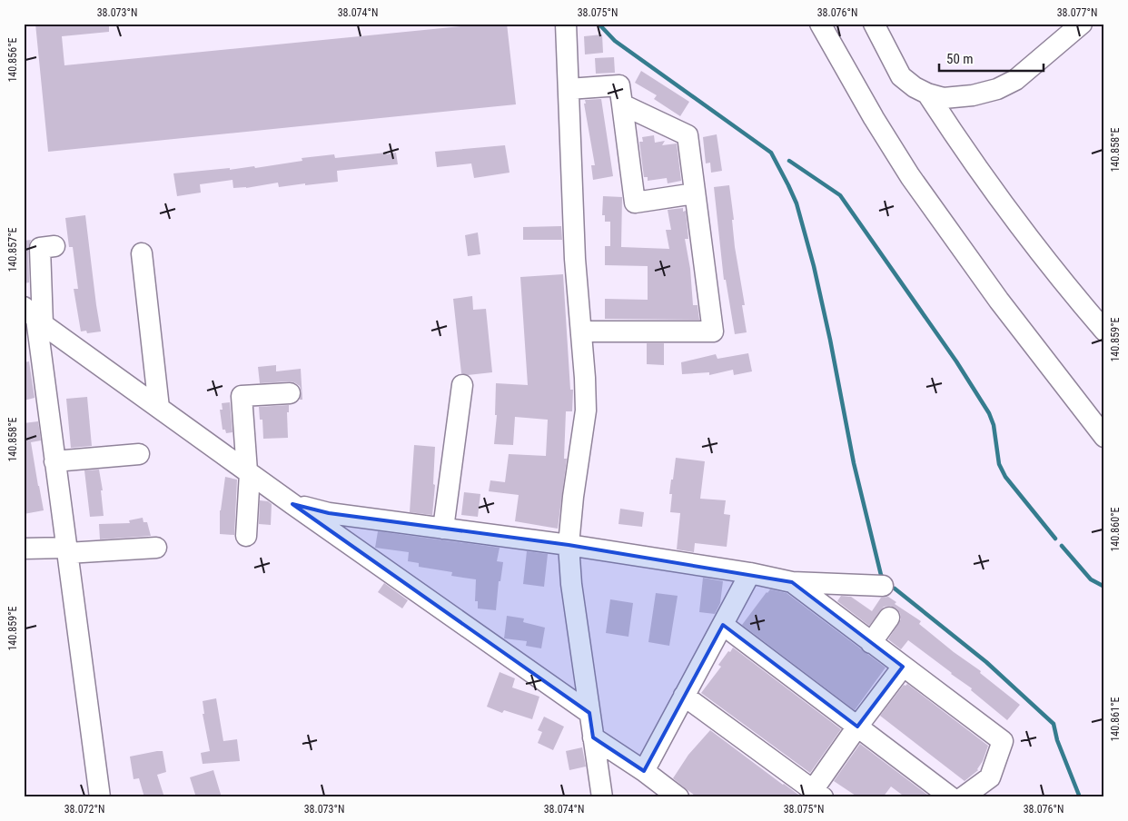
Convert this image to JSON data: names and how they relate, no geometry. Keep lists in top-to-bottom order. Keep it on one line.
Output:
{"scale_bar":"50 m","coordinates":["38.073°N","38.074°N","38.075°N","38.076°N","38.077°N","140.856°E","140.858°E","140.857°E","140.859°E","140.860°E","140.861°E","38.072°N"]}
